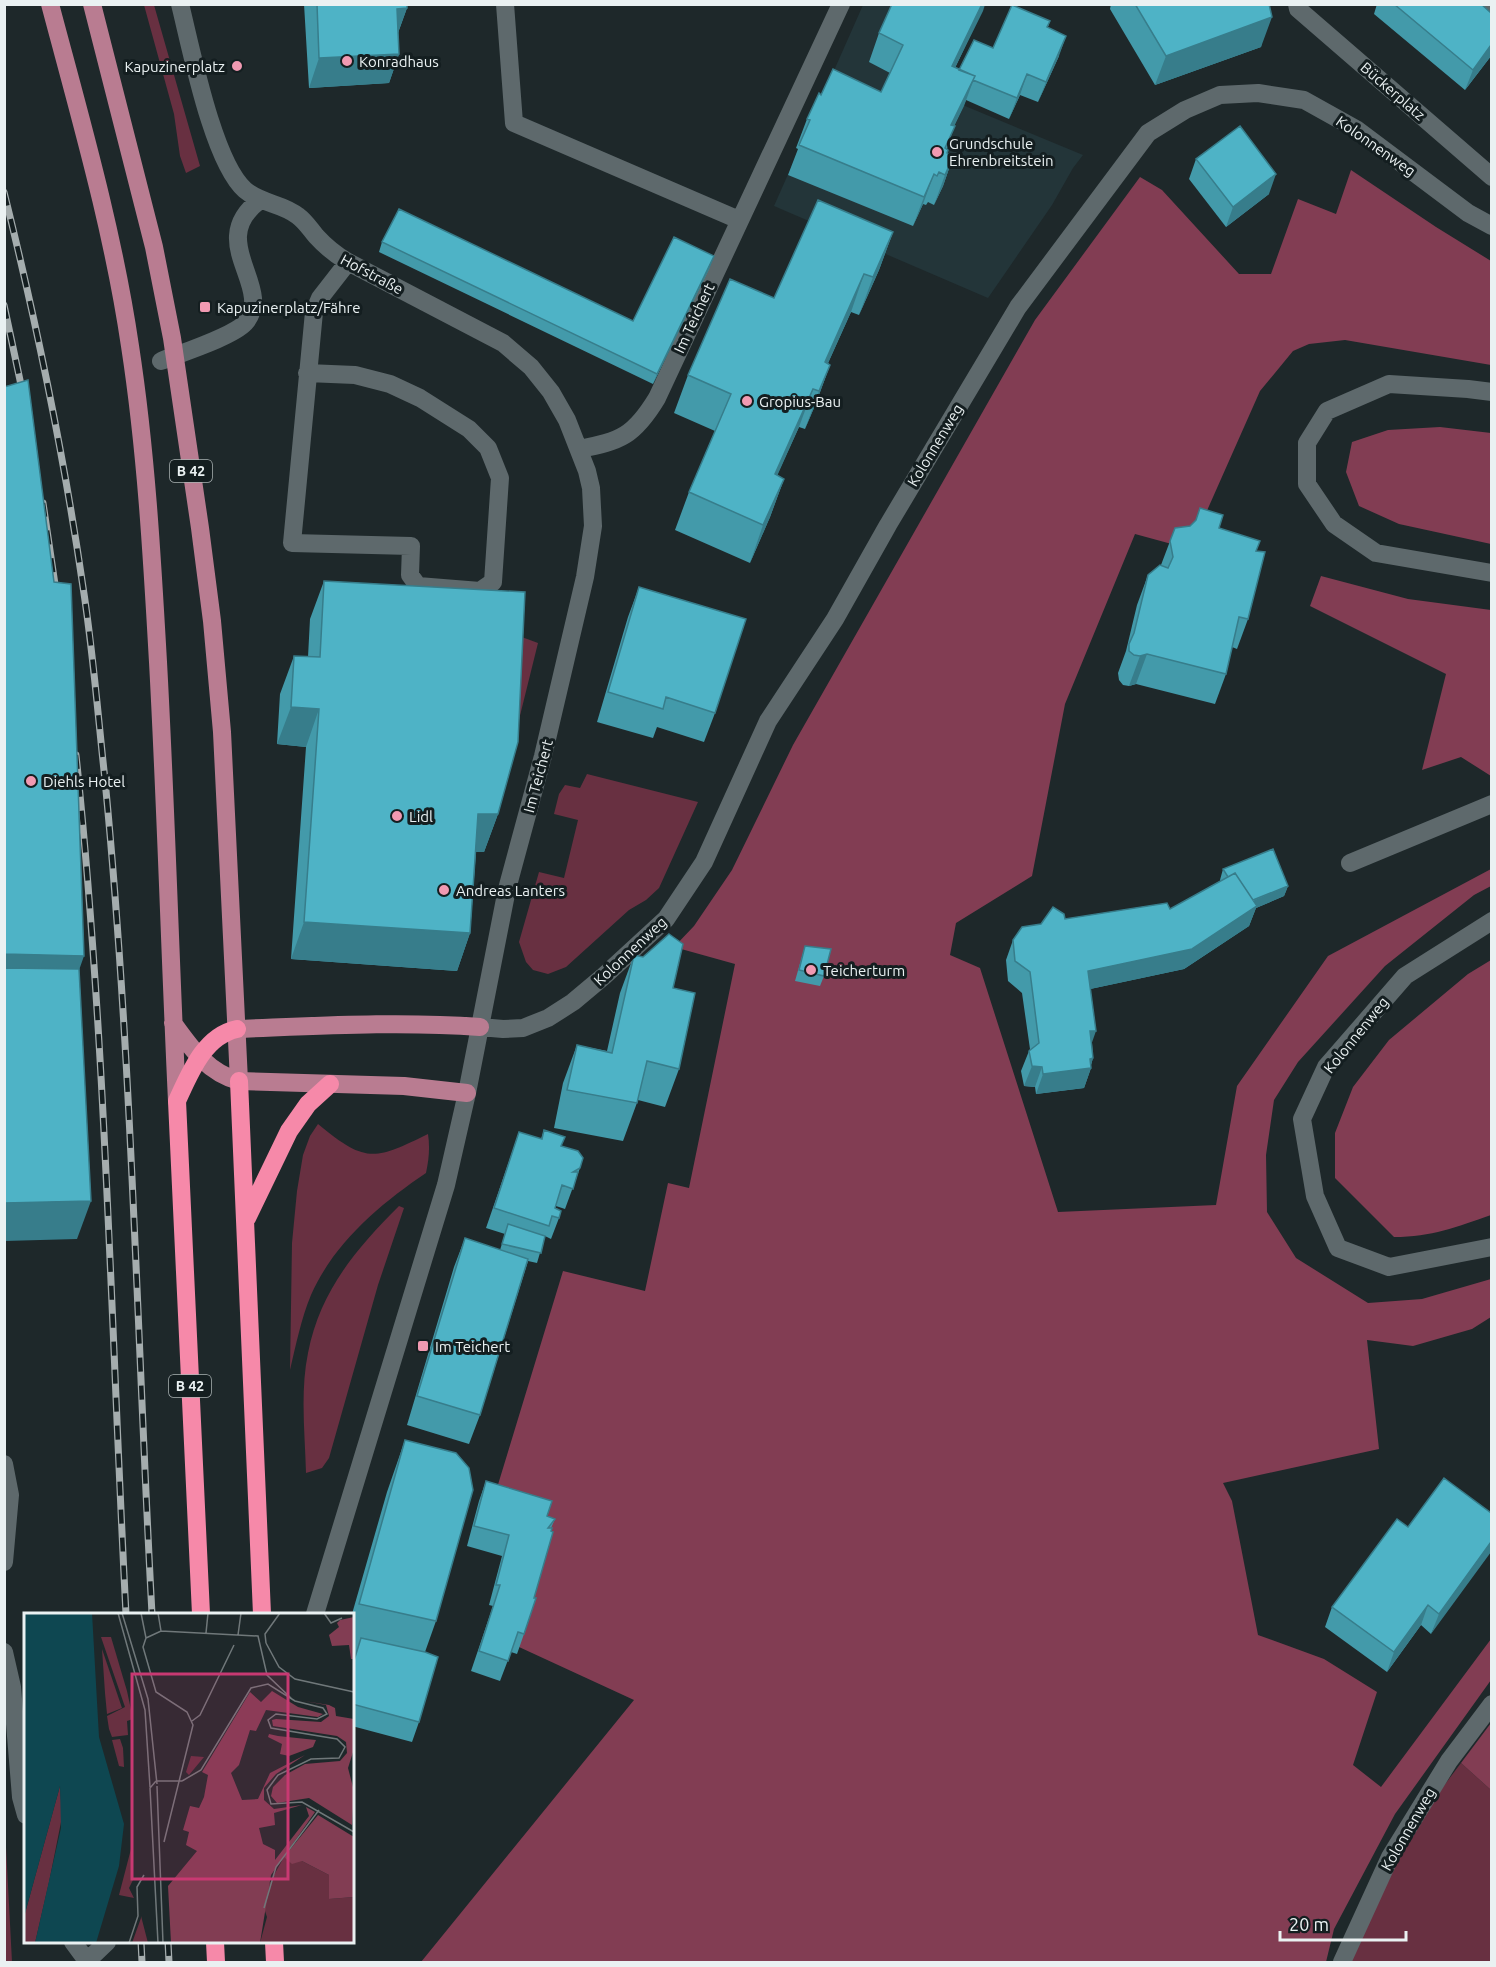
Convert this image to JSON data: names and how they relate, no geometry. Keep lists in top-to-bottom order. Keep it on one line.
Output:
{"streets":{"highway":["B 42"],"street":["Bückerplatz","Kolonnenweg","Hofstraße","Im Teichert"]},"crossings":[["Kolonnenweg","Im Teichert"],["Hofstraße","Im Teichert"]],"places":{"other":["Konradhaus","Kapuzinerplatz","Grundschule Ehrenbreitstein","Gropius-Bau","Diehls Hotel","Lidl","Andreas Lanters","Teicherturm"],"transit":["Kapuzinerplatz/Fähre","Im Teichert"]},"scale_bar":"20 m"}
